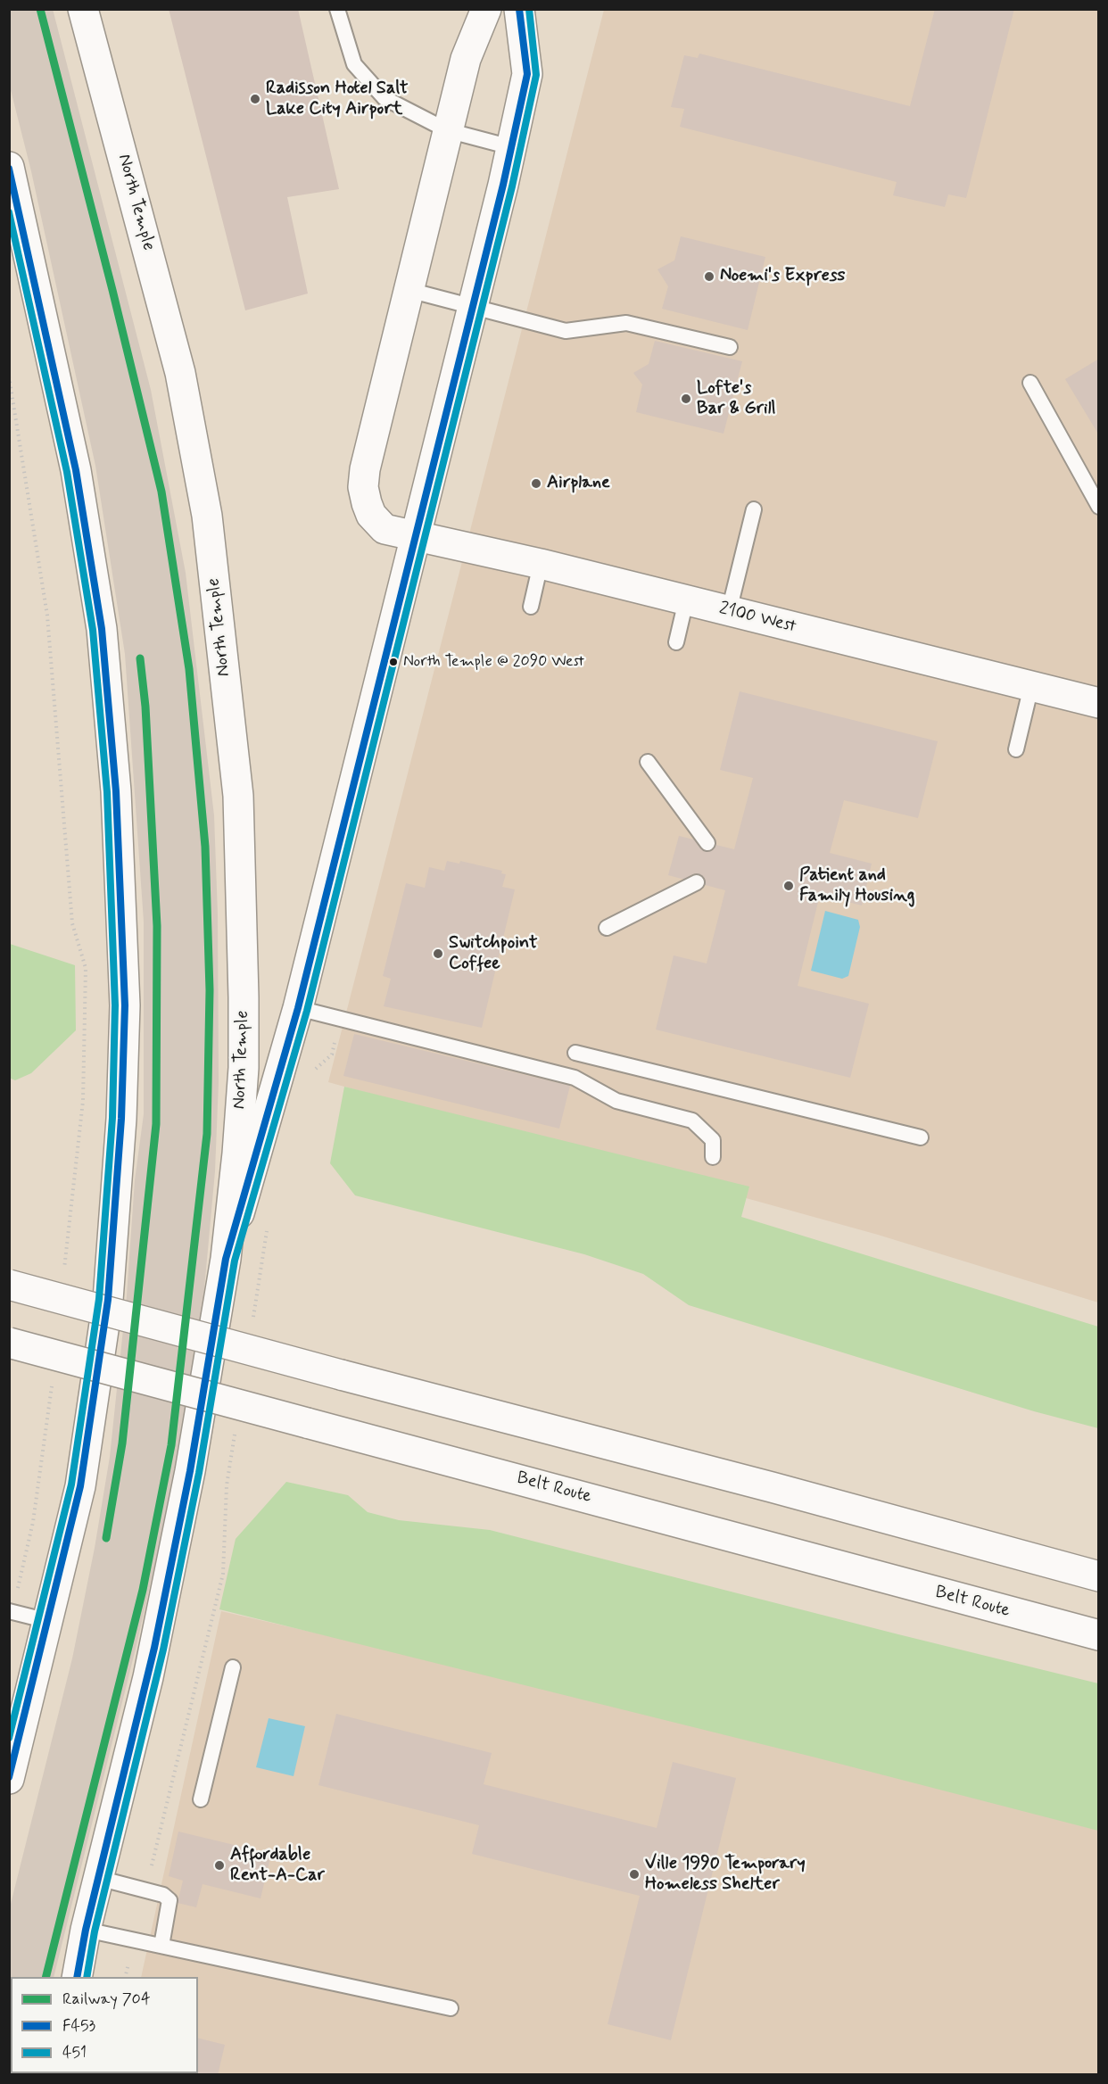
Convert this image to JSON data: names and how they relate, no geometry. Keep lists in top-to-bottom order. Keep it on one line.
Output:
{"streets":{"main road":["North Temple","2100 West","Belt Route"]},"crossings":[["North Temple","2100 West"]],"places":["Radisson Hotel Salt Lake City Airport","Noemi's Express","Lofte's Bar & Grill","Airplane","North Temple @ 2090 West","Patient and Family Housing","Switchpoint Coffee","Affordable Rent-A-Car","Ville 1990 Temporary Homeless Shelter"],"lines":["rail line 704","transit line F453","transit line 451"],"legend":["Railway 704","F453","451"]}
